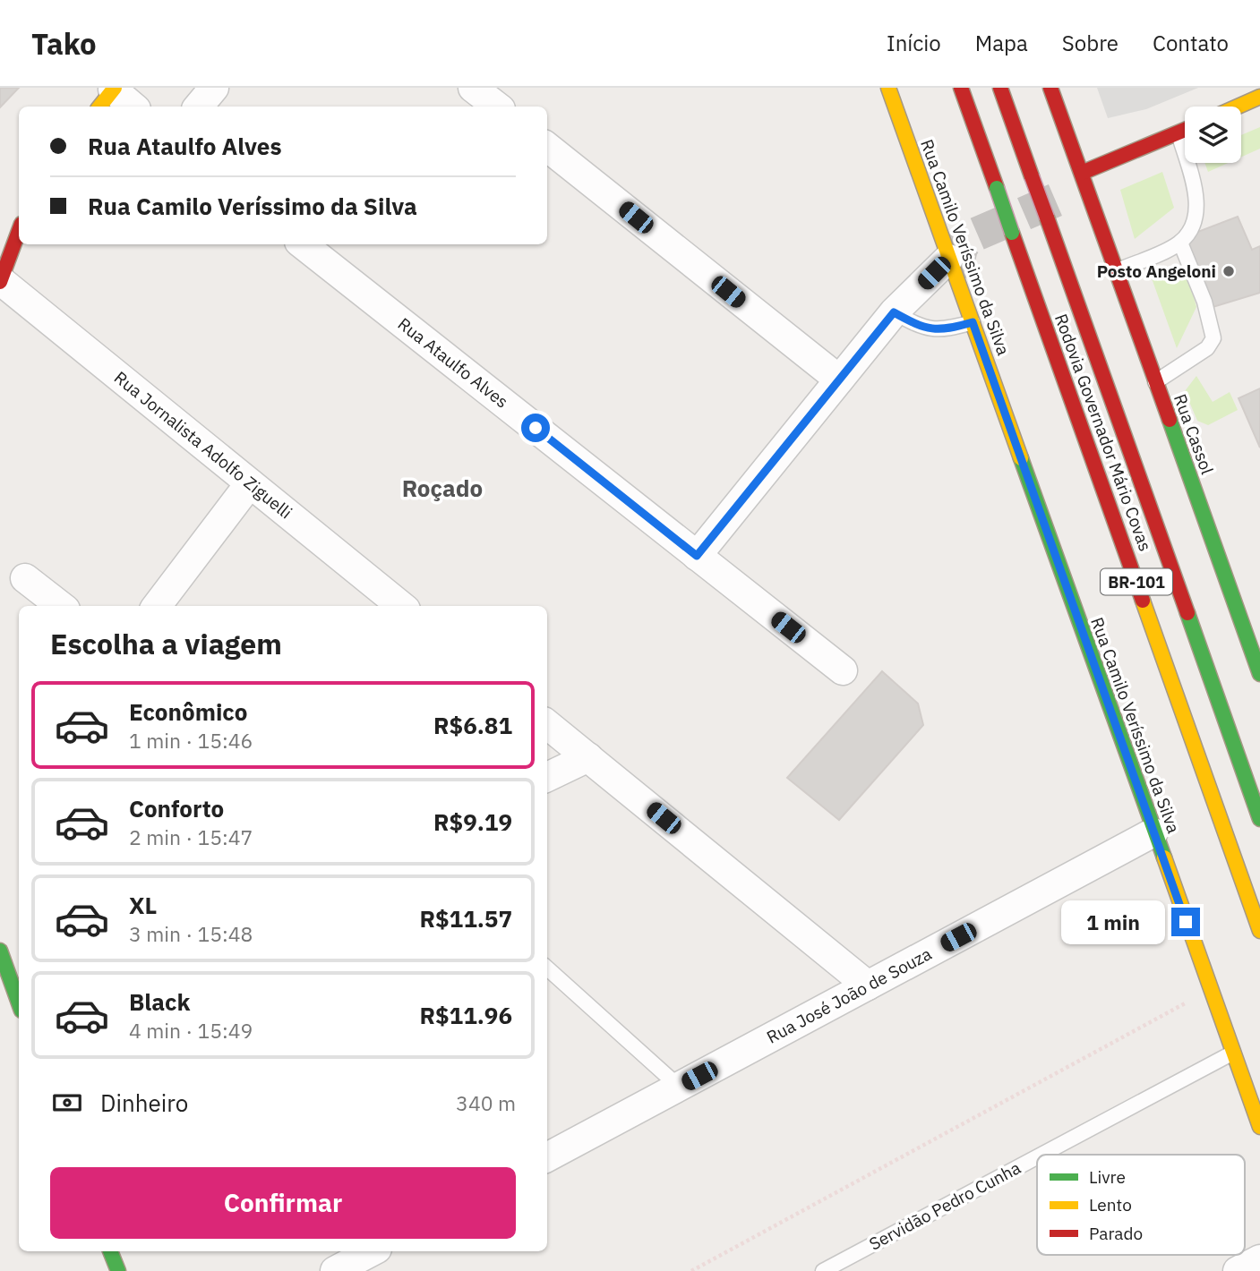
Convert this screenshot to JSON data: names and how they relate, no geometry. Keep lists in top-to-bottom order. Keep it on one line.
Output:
{"streets":{"main road":["Rua Camilo Veríssimo da Silva","Rodovia Governador Mário Covas","Rua Cassol","BR-101"],"street":["Rua Ataulfo Alves","Rua Jornalista Adolfo Ziguelli","Rua José João de Souza"],"lane":["Servidão Pedro Cunha"]},"crossings":[["Rua Camilo Veríssimo da Silva","Rua José João de Souza"],["Rua Camilo Veríssimo da Silva","Servidão Pedro Cunha"]],"districts":["Roçado"],"places":["Posto Angeloni"],"legend":["Livre","Lento","Parado"],"page":{"header":"Tako","nav":["Início","Mapa","Sobre","Contato"],"banner":["Rua Ataulfo Alves","Rua Camilo Veríssimo da Silva"],"heading":"Escolha a viagem","list":[{"name":"Econômico","note":"1 min · 15:46","value":"R$6.81"},{"name":"Conforto","note":"2 min · 15:47","value":"R$9.19"},{"name":"XL","note":"3 min · 15:48","value":"R$11.57"},{"name":"Black","note":"4 min · 15:49","value":"R$11.96"}],"bubble":"1 min","pay":["Dinheiro","340 m"],"buttons":"Confirmar"}}
